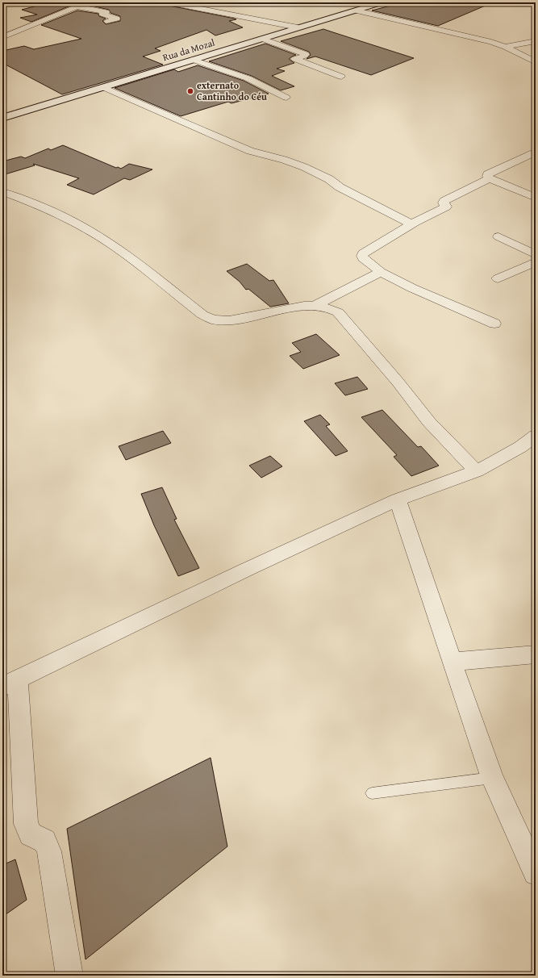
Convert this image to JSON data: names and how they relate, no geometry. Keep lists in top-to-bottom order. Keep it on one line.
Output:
{"streets":{"main road":["Rua da Mozal"]},"places":["externato Cantinho do Céu"]}
